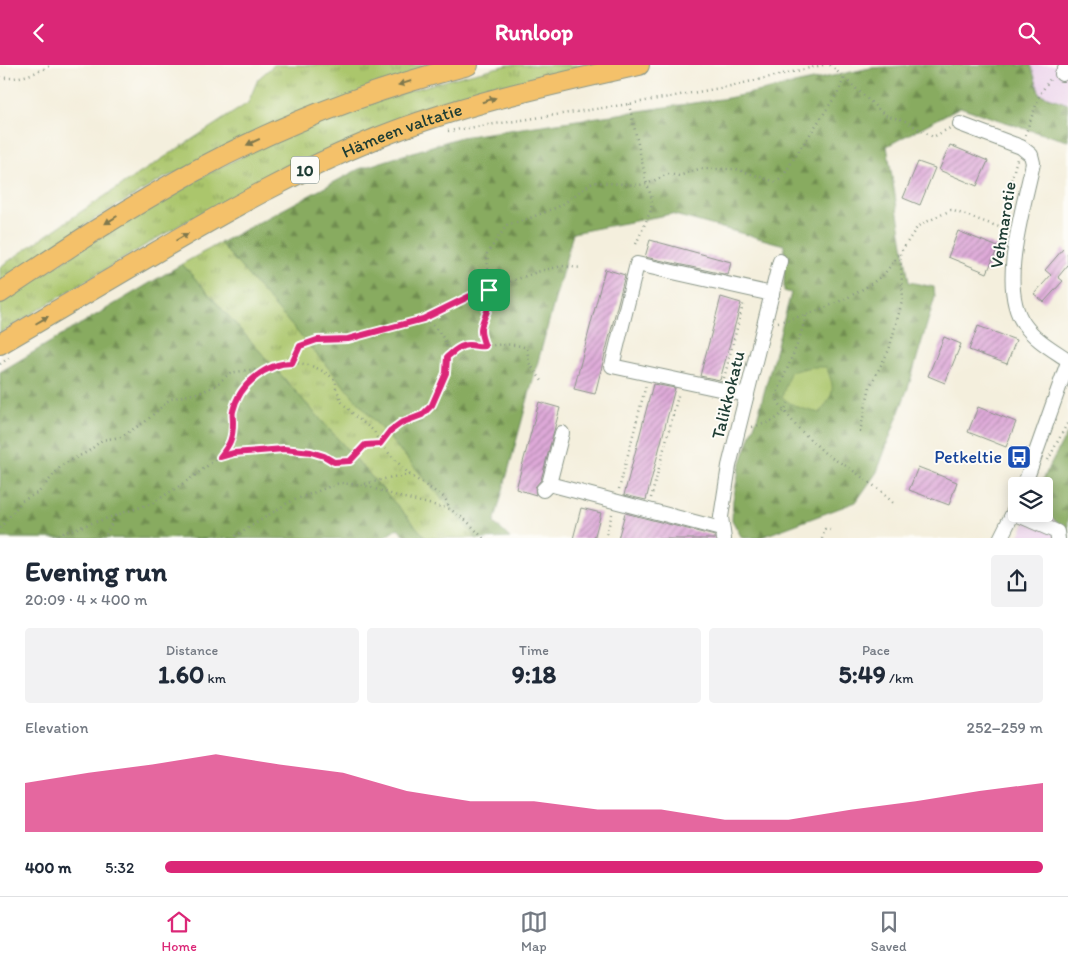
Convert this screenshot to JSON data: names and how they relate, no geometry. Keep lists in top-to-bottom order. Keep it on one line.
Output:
{"streets":{"highway":["Hämeen valtatie","10"],"street":["Vehmarotie","Talikkokatu"]},"places":{"bus stop":["Petkeltie"]},"page":{"header":"Runloop","heading":["Evening run","20:09 · 4 × 400 m"],"stats":[["Distance","1.60 km"],["Time","9:18"],["Pace","5:49 /km"]],"chart":["Elevation","252–259 m"],"list":[{"name":"400 m","note":"5:32"}],"tabs":["Home","Map","Saved"]}}
